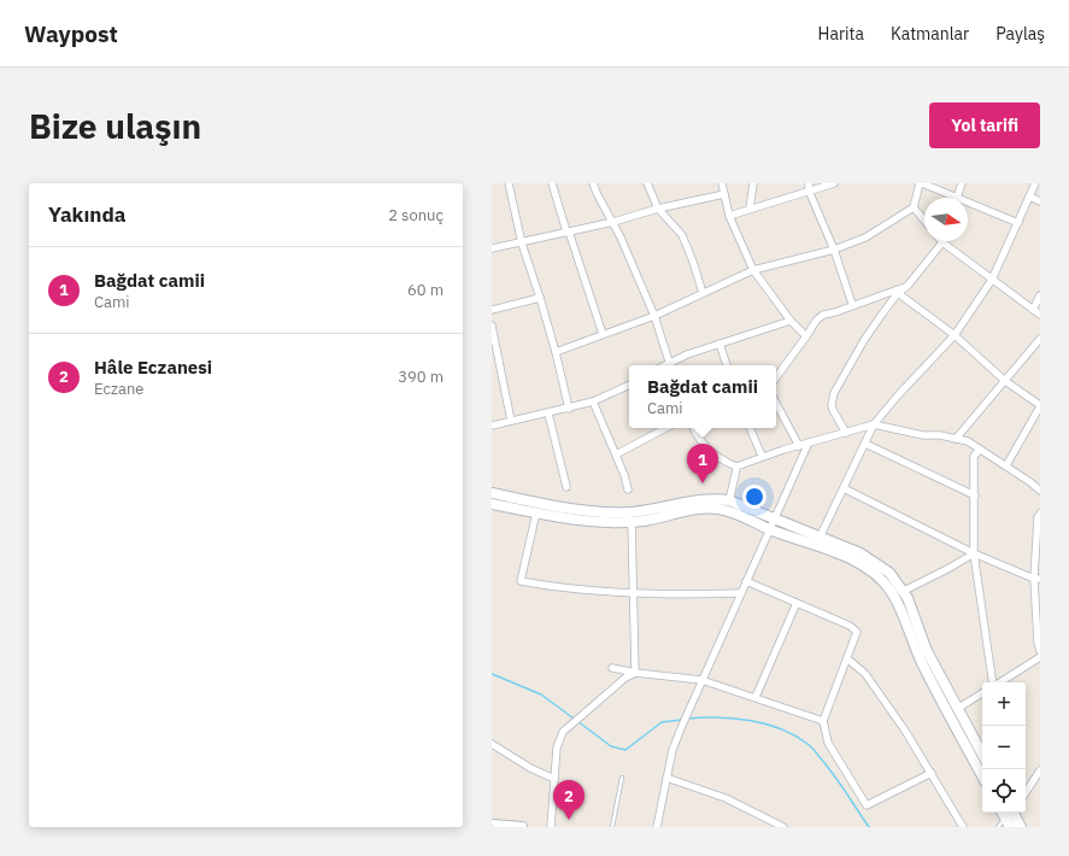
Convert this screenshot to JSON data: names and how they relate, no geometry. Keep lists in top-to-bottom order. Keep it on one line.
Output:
{"north":"right","page":{"header":"Waypost","nav":["Harita","Katmanlar","Paylaş"],"buttons":"Yol tarifi","title":"Bize ulaşın","heading":["Yakında","2 sonuç"],"list":[{"mark":"1","name":"Bağdat camii","note":"Cami","value":"60 m"},{"mark":"2","name":"Hâle Eczanesi","note":"Eczane","value":"390 m"}],"popup":["Bağdat camii","Cami"],"pins":["1","2"],"map_buttons":["+","−"]}}
